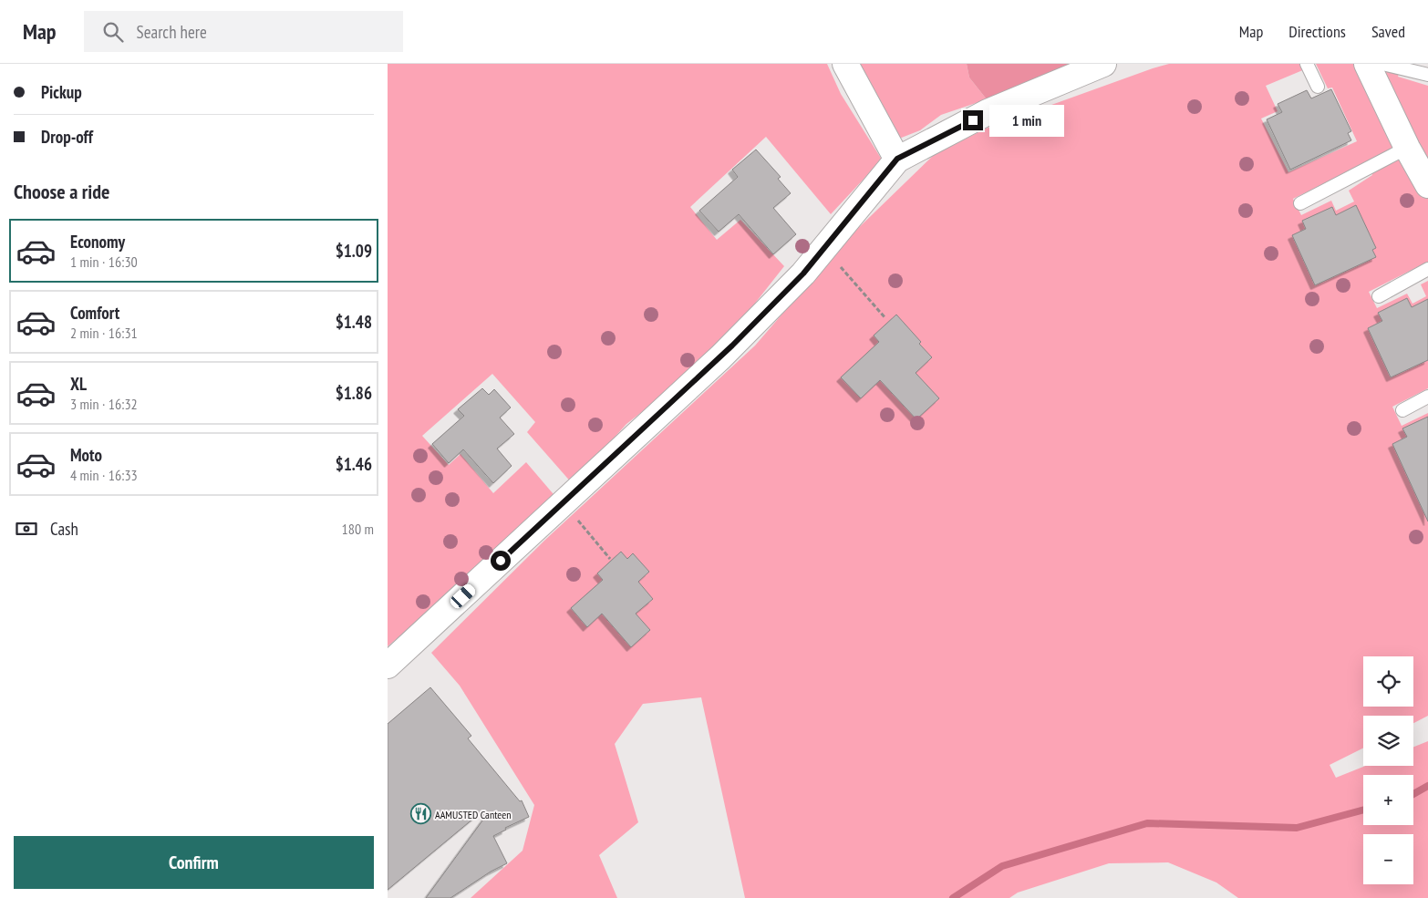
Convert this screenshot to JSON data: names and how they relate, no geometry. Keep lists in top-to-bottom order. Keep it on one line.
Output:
{"places":{"restaurant":["AAMUSTED Canteen"]},"page":{"header":"Map","search":"Search here","nav":["Map","Directions","Saved"],"banner":["Pickup","Drop-off"],"bubble":"1 min","heading":"Choose a ride","list":[{"name":"Economy","note":"1 min · 16:30","value":"$1.09"},{"name":"Comfort","note":"2 min · 16:31","value":"$1.48"},{"name":"XL","note":"3 min · 16:32","value":"$1.86"},{"name":"Moto","note":"4 min · 16:33","value":"$1.46"}],"pay":["Cash","180 m"],"map_buttons":["+","−"],"buttons":"Confirm"}}
